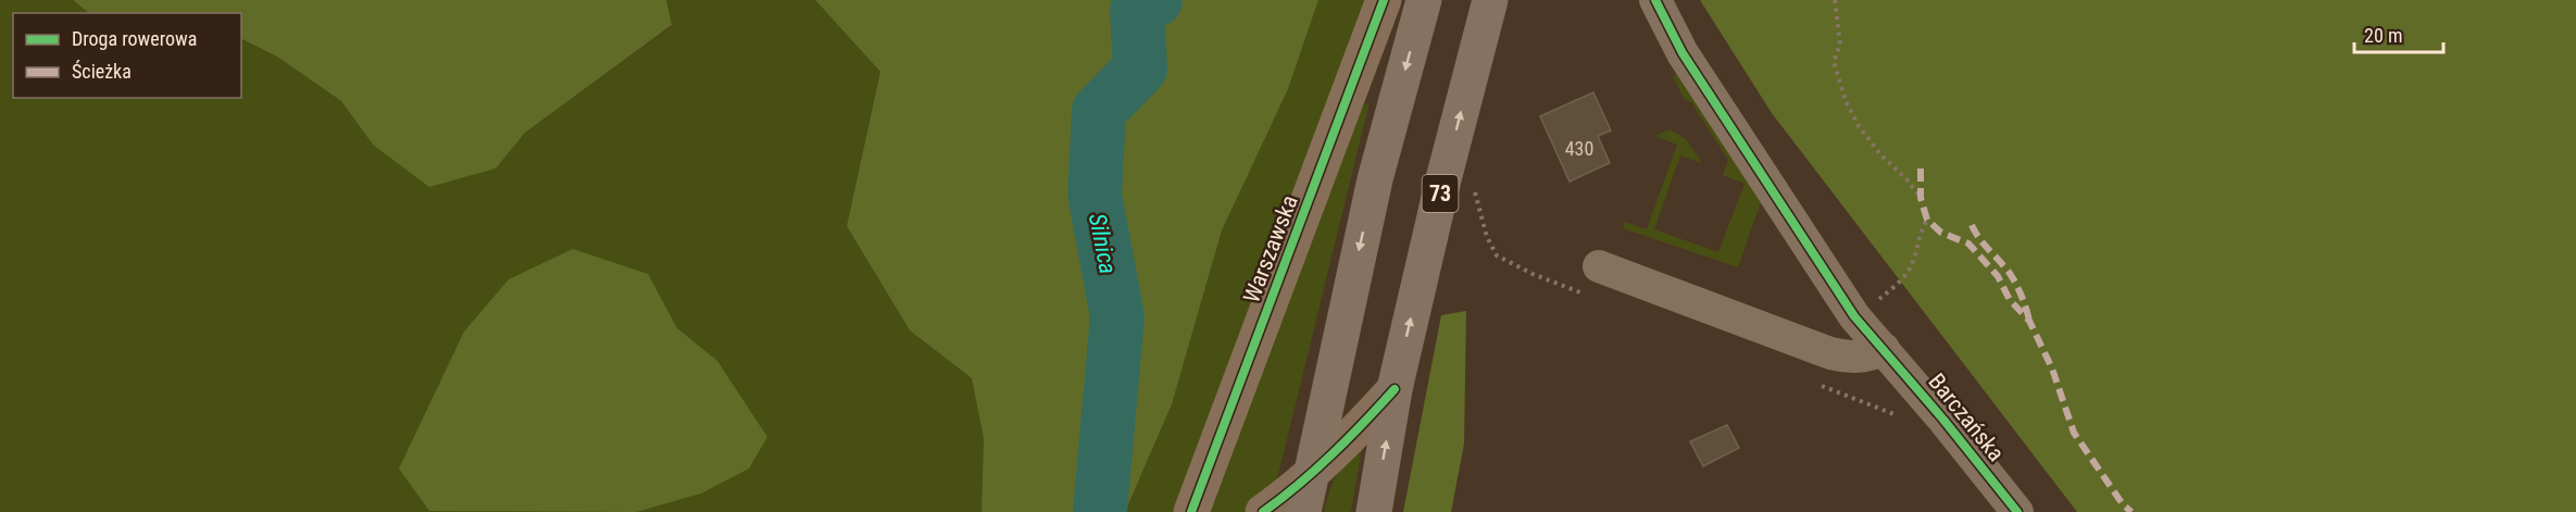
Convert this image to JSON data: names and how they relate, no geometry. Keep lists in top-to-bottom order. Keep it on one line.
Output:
{"streets":{"main road":["73"],"street":["Warszawska","Barczańska"]},"water":["Silnica"],"house_numbers":["430"],"legend":["Droga rowerowa","Ścieżka"],"scale_bar":"20 m"}
